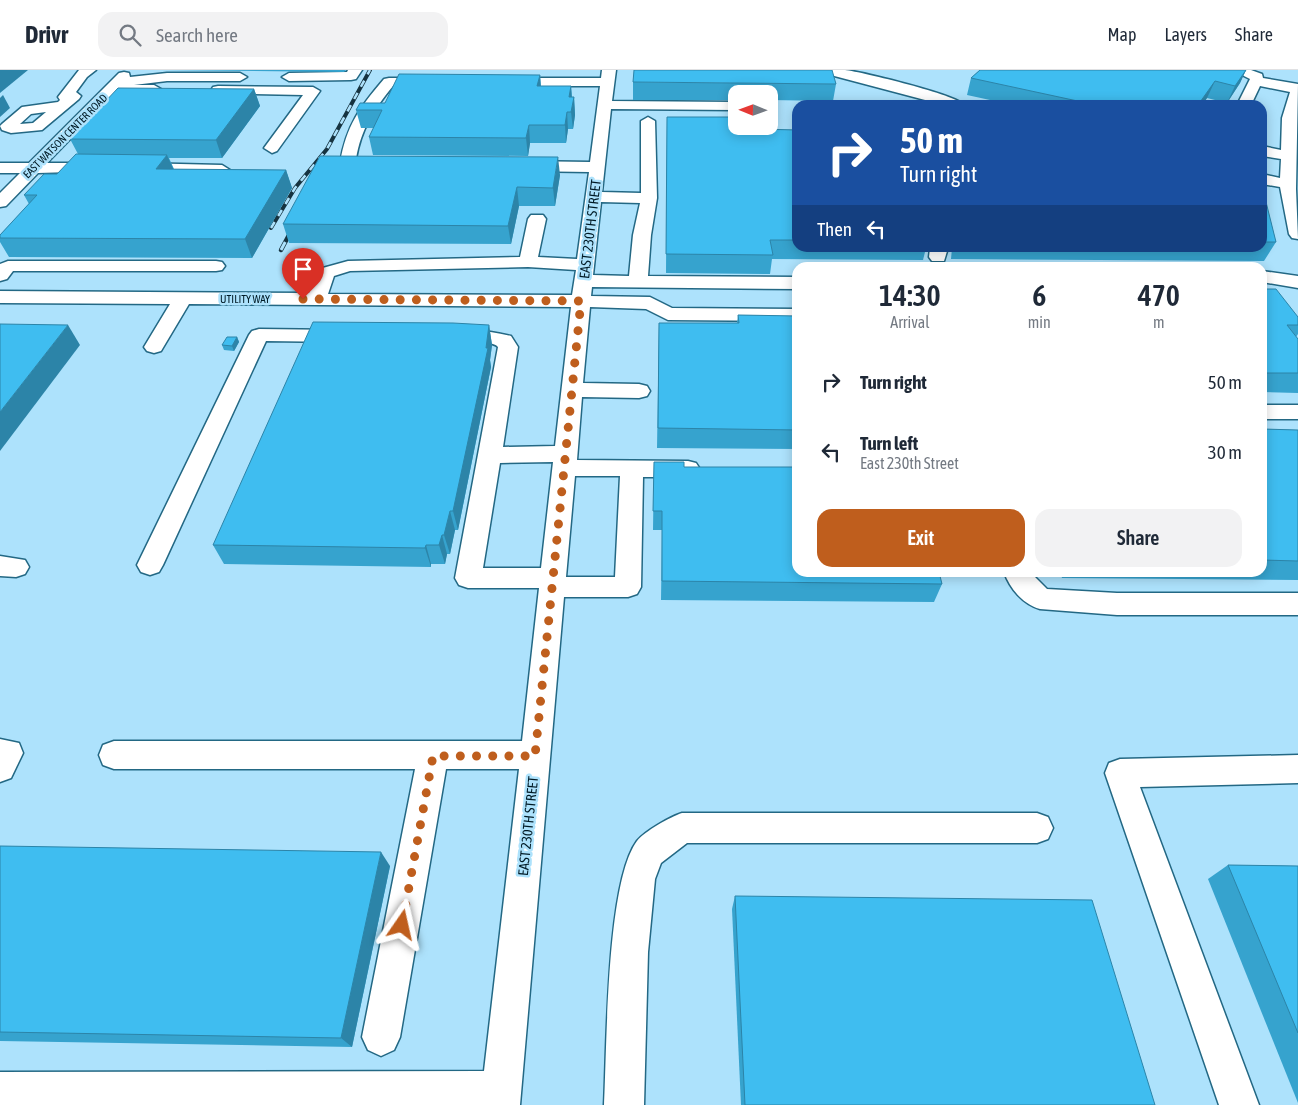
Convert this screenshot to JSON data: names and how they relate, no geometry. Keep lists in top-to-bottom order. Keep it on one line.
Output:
{"streets":{"street":["EAST WATSON CENTER ROAD","EAST 230TH STREET","UTILITY WAY"]},"crossings":[["EAST 230TH STREET","UTILITY WAY"]],"north":"left","page":{"header":"Drivr","search":"Search here","nav":["Map","Layers","Share"],"turn":["50 m","Turn right"],"then":"Then","eta":["14:30","Arrival","6","min","470","m"],"list":[{"name":"Turn right","value":"50 m"},{"name":"Turn left","note":"East 230th Street","value":"30 m"}],"buttons":["Exit","Share"]}}
